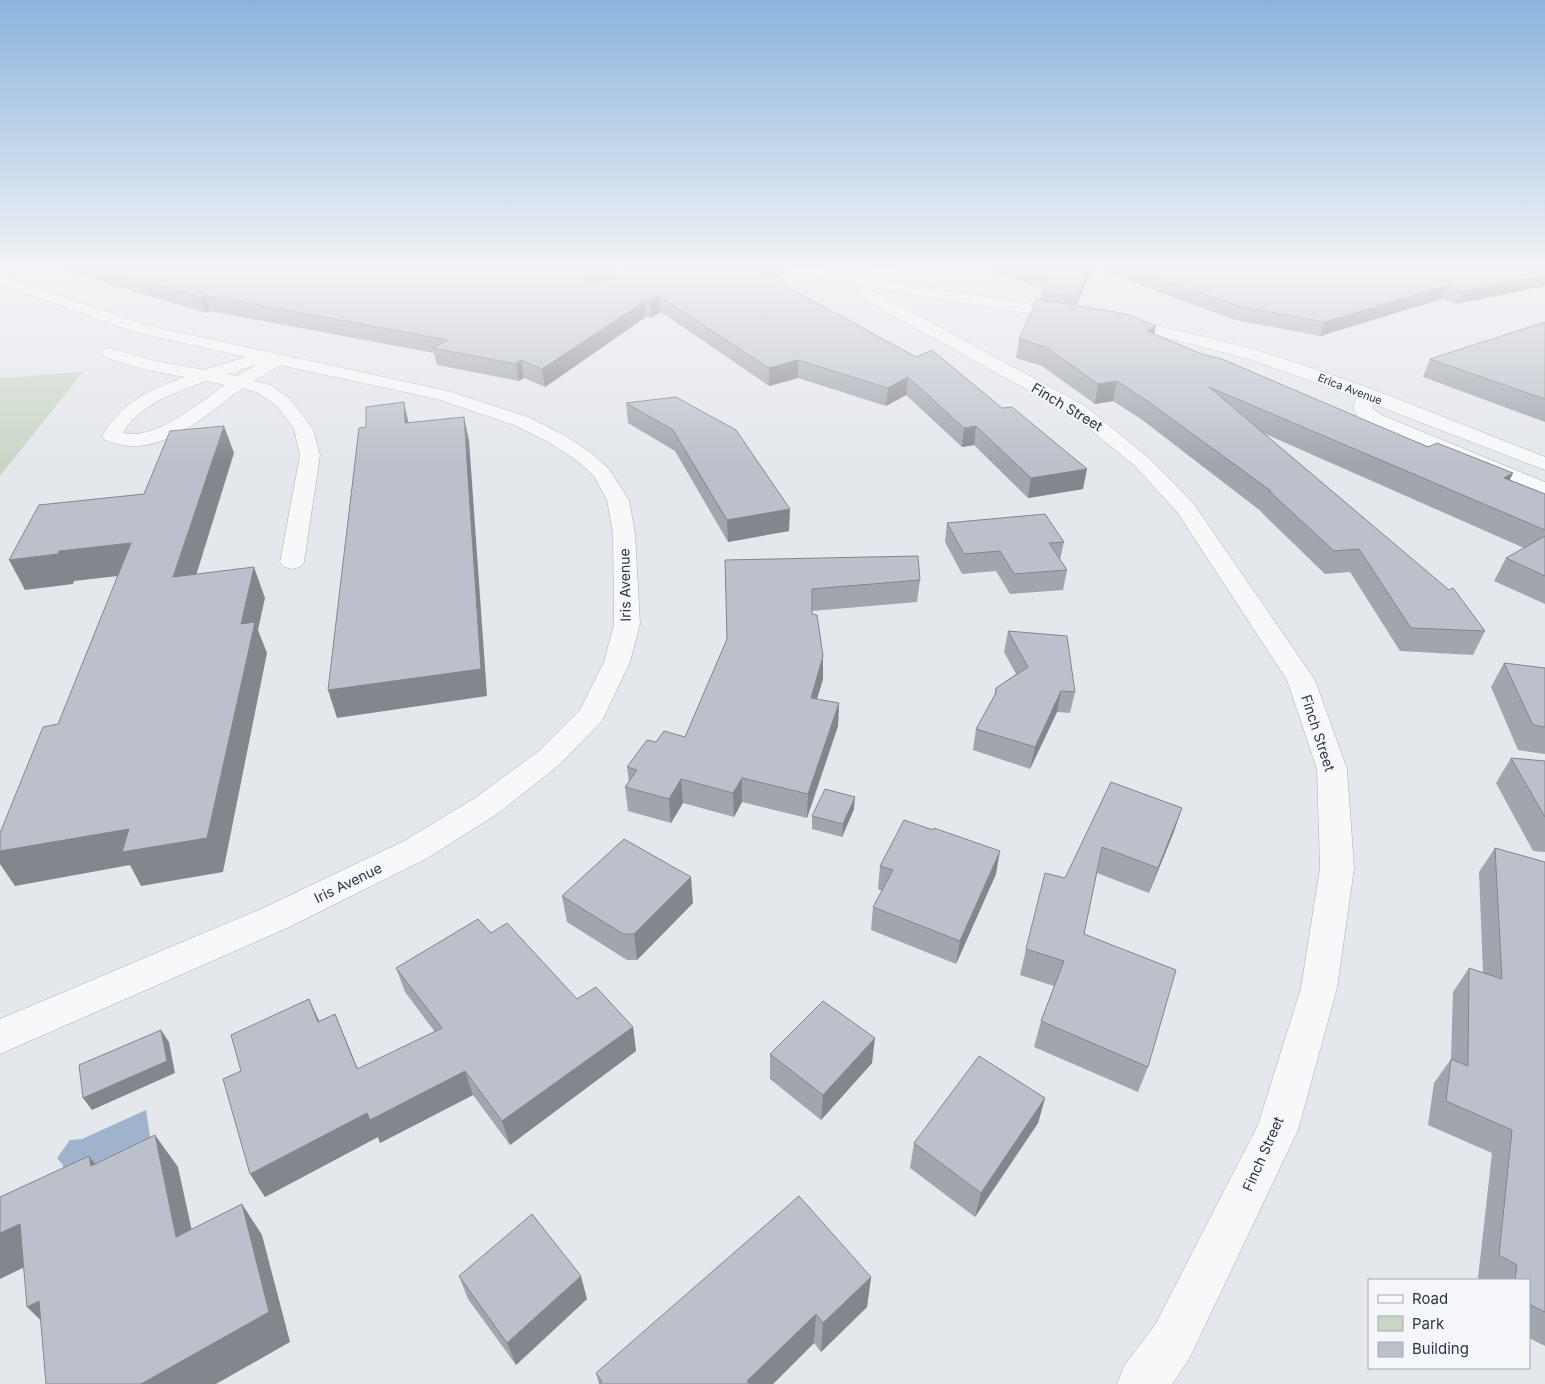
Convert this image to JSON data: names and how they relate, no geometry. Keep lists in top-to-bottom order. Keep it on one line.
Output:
{"streets":{"street":["Erica Avenue","Finch Street","Iris Avenue"]},"legend":["Road","Park","Building"]}
